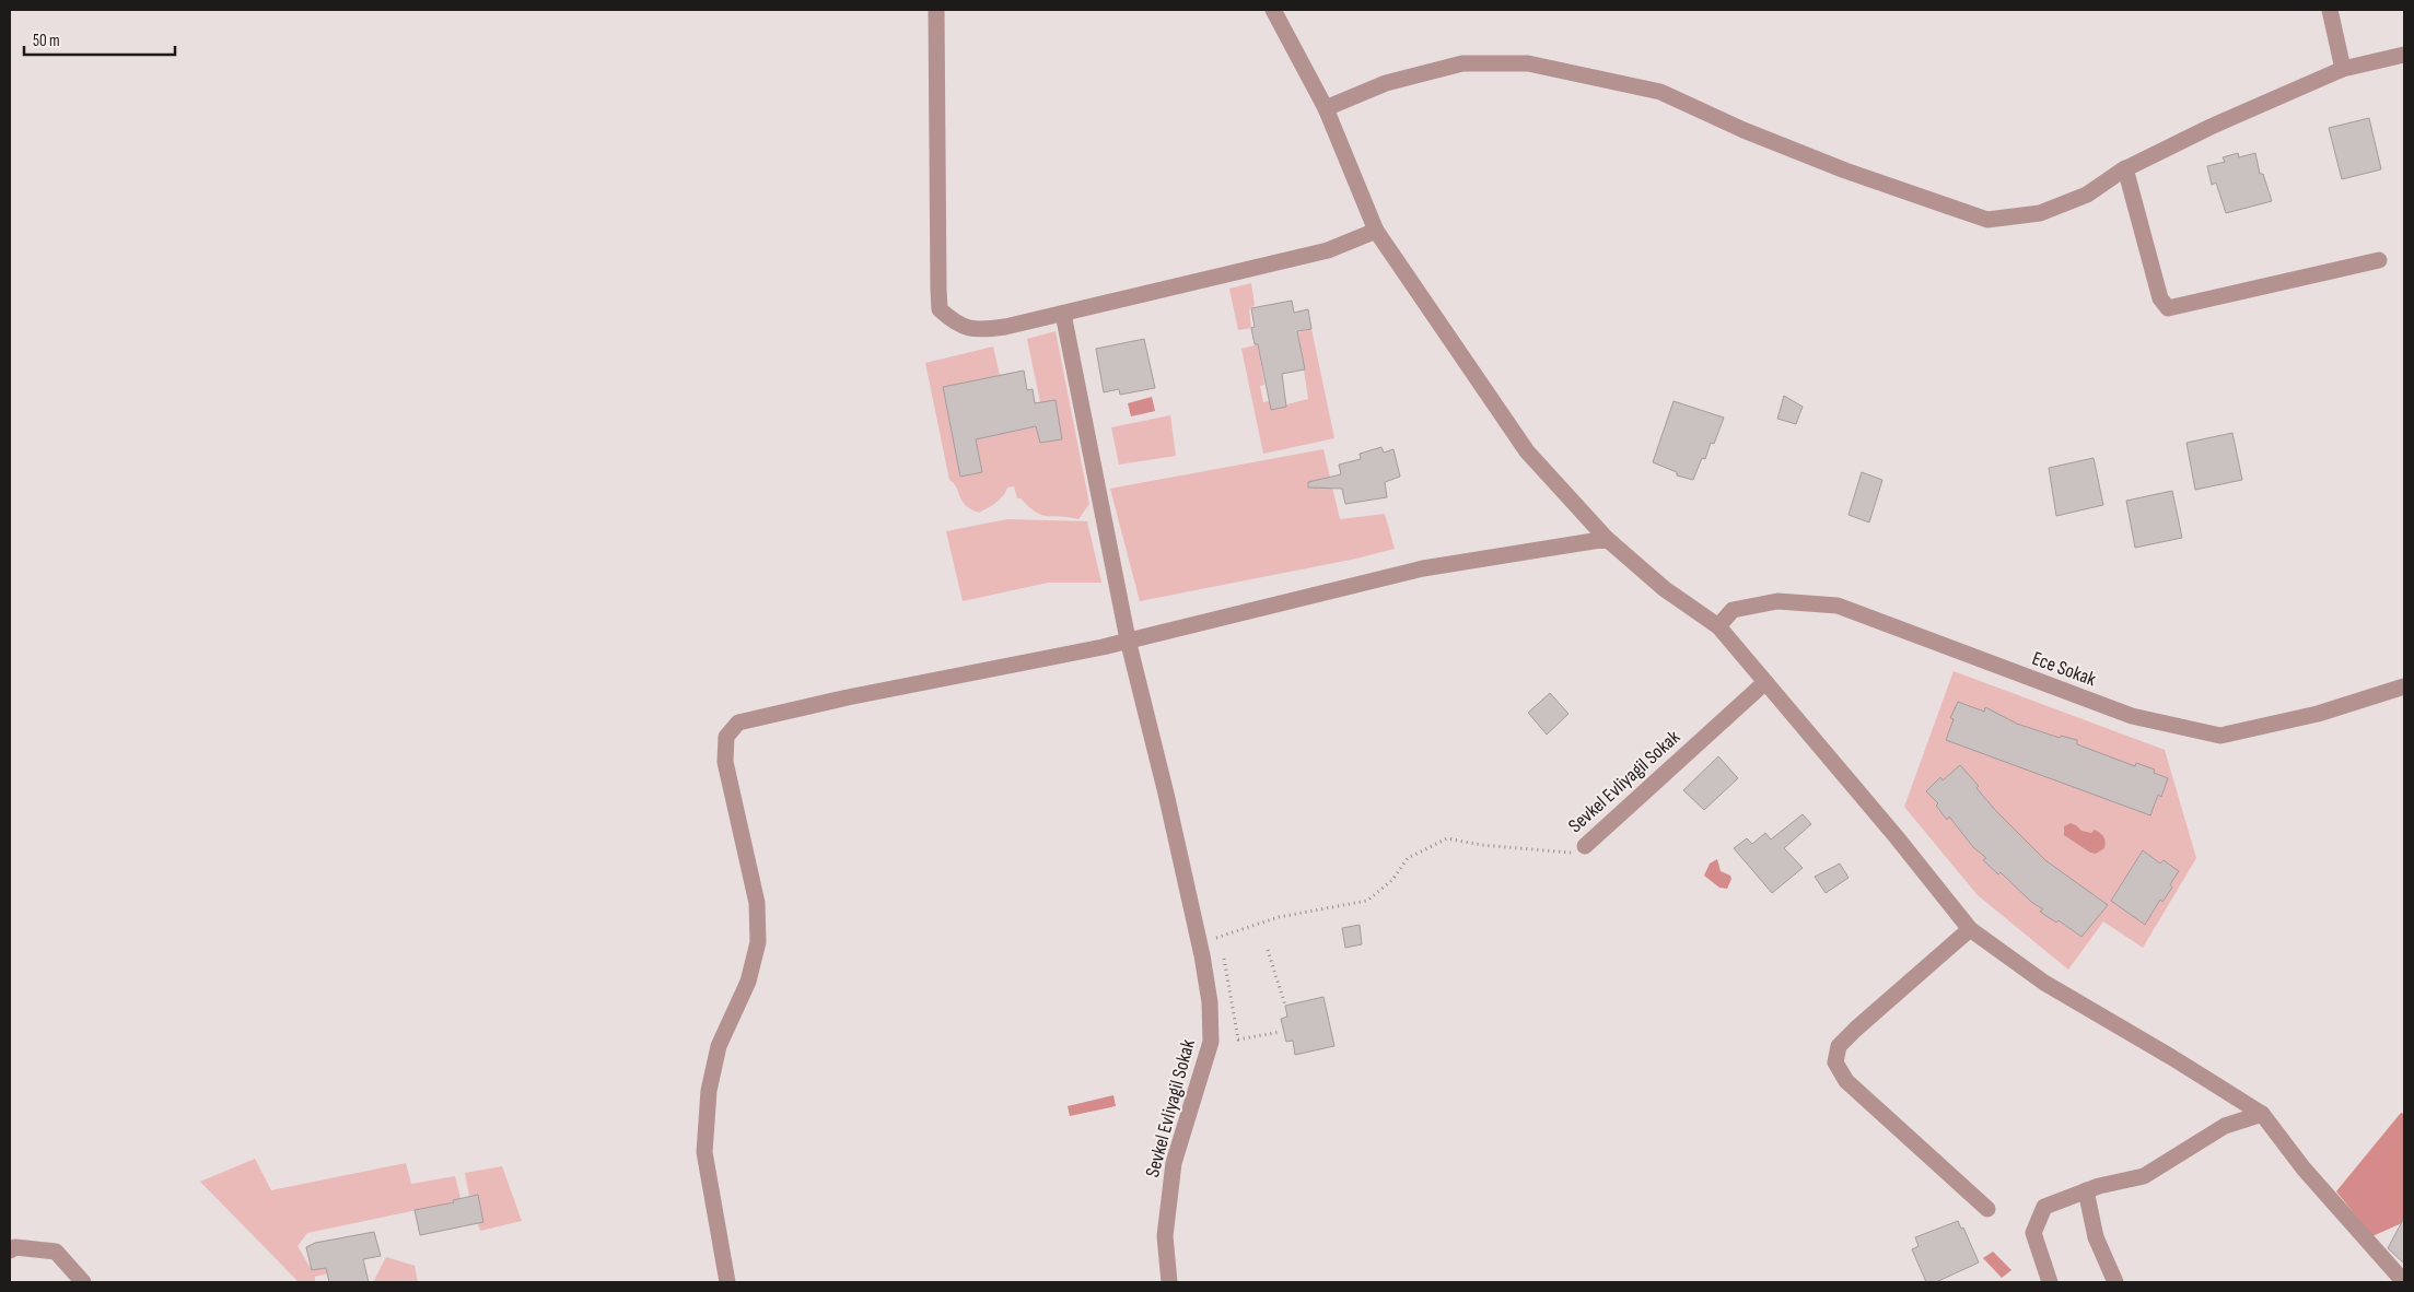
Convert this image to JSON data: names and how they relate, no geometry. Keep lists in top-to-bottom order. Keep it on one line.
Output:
{"streets":{"street":["Ece Sokak","Sevkel Evliyagil Sokak"]},"scale_bar":"50 m"}
